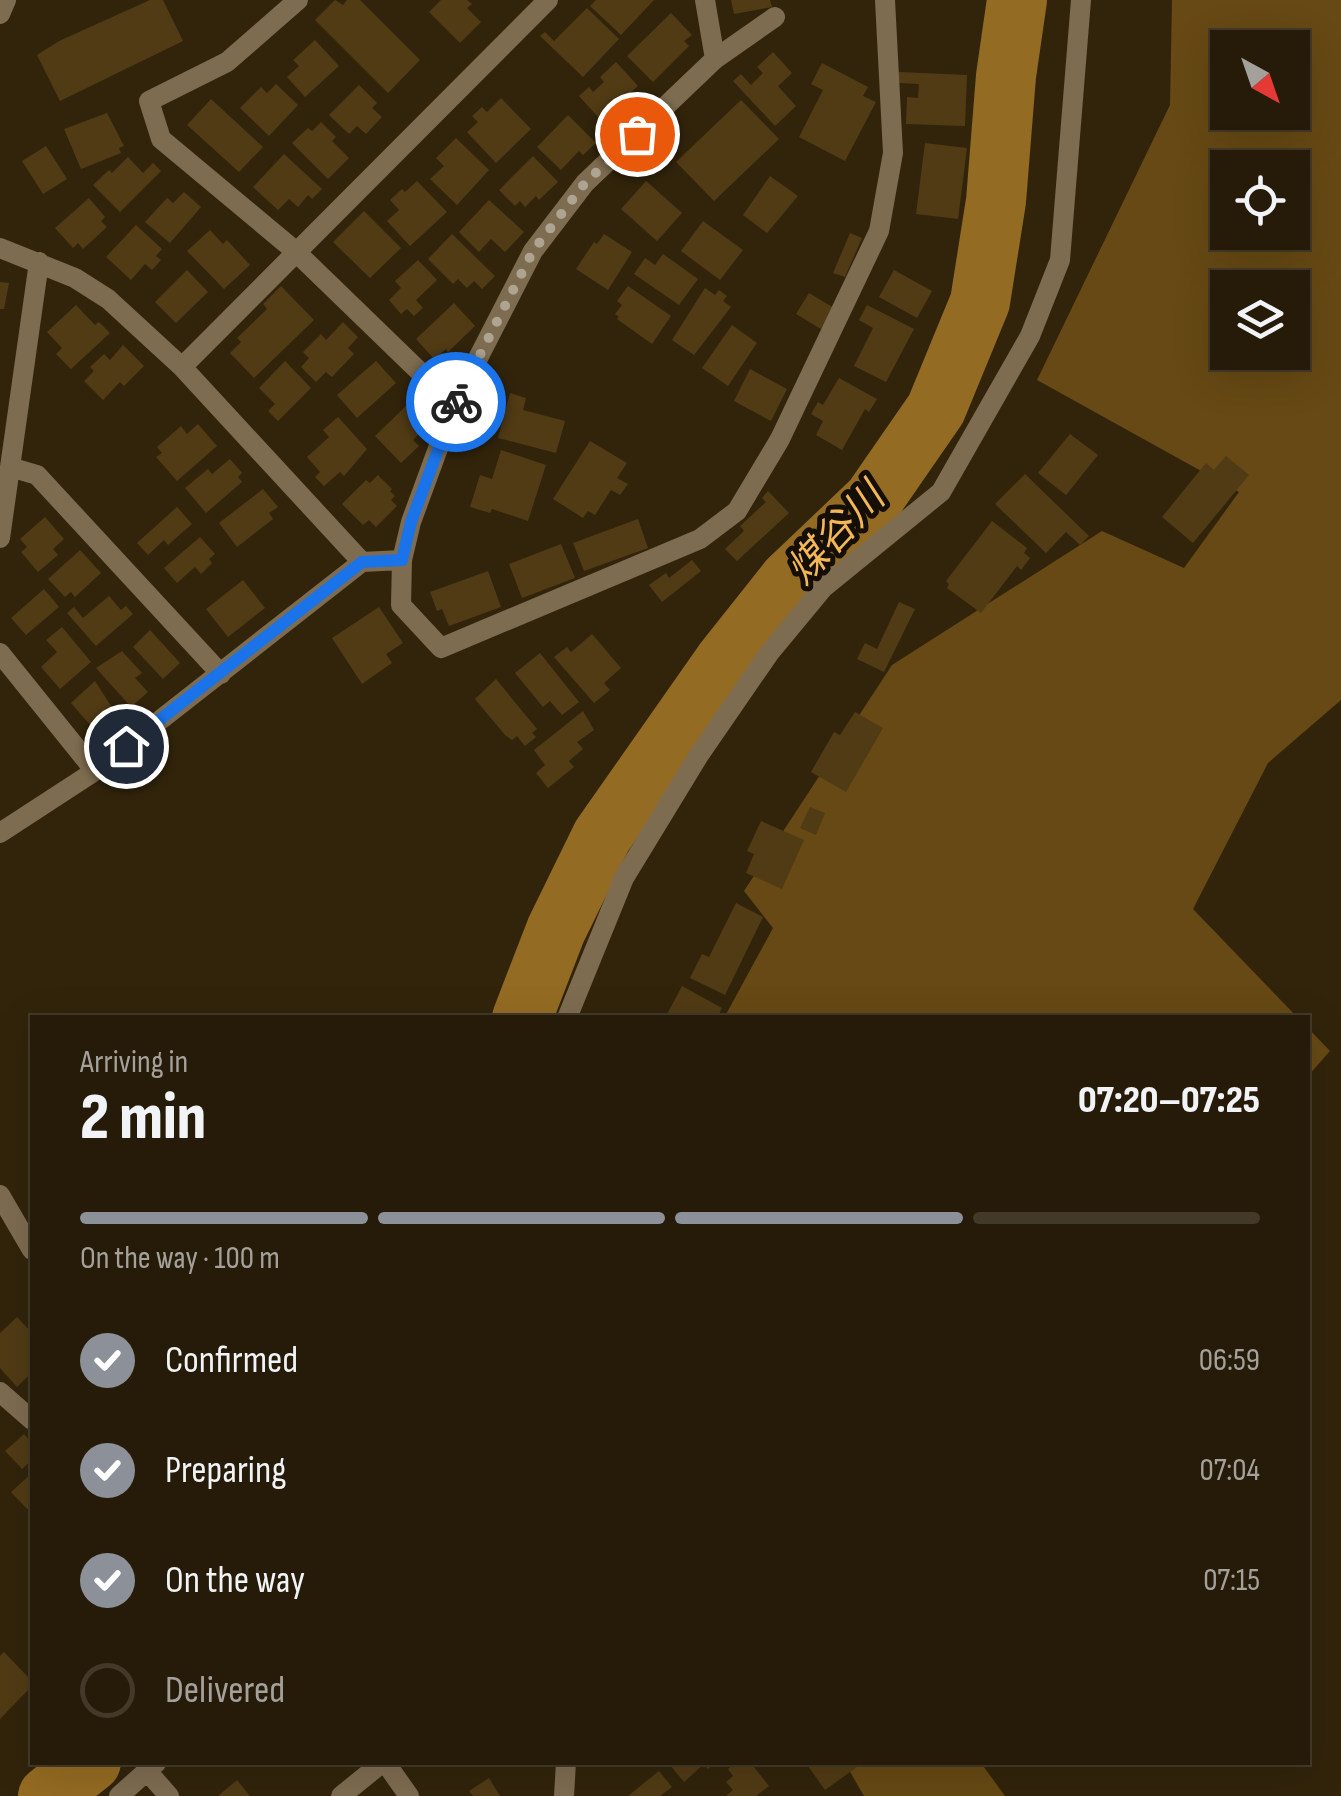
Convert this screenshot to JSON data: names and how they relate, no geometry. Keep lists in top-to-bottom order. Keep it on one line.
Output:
{"water":["煤谷川"],"north":"bottom right","page":{"heading":["2 min","Arriving in","07:20–07:25"],"bar":"On the way · 100 m","list":[["Confirmed","06:59"],["Preparing","07:04"],["On the way","07:15"],"Delivered"]}}
